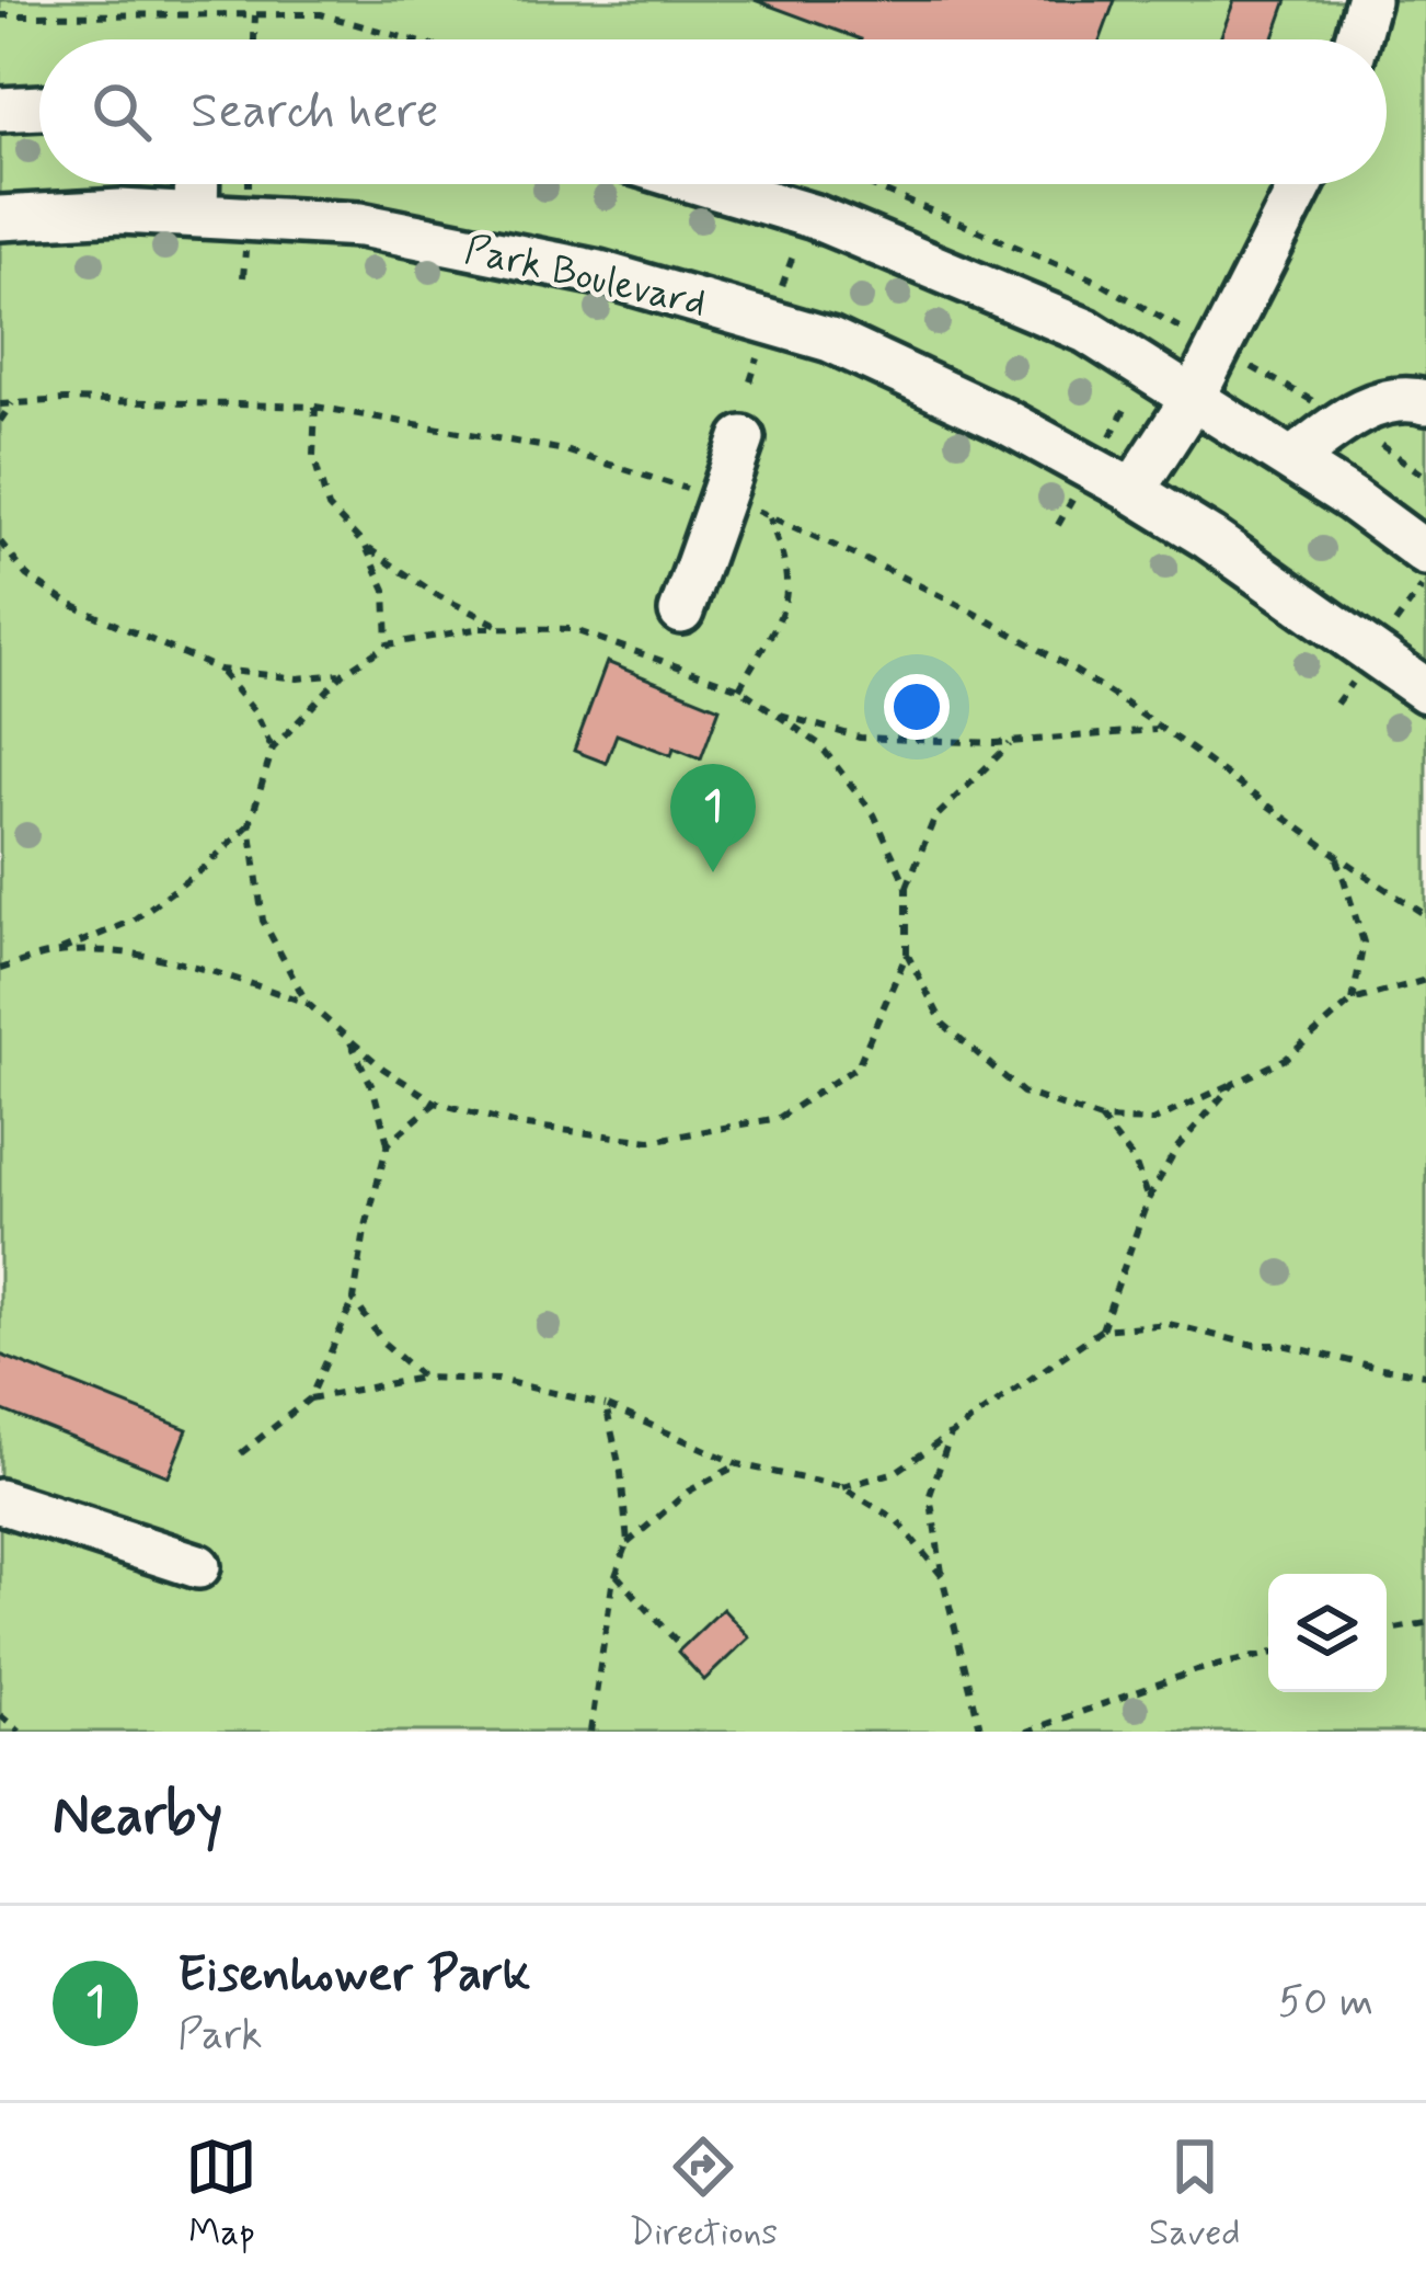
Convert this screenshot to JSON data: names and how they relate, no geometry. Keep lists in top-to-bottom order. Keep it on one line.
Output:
{"streets":{"street":["Park Boulevard"]},"page":{"search":"Search here","pins":"1","heading":"Nearby","list":[{"mark":"1","name":"Eisenhower Park","note":"Park","value":"50 m"}],"nav":["Map","Directions","Saved"]}}
